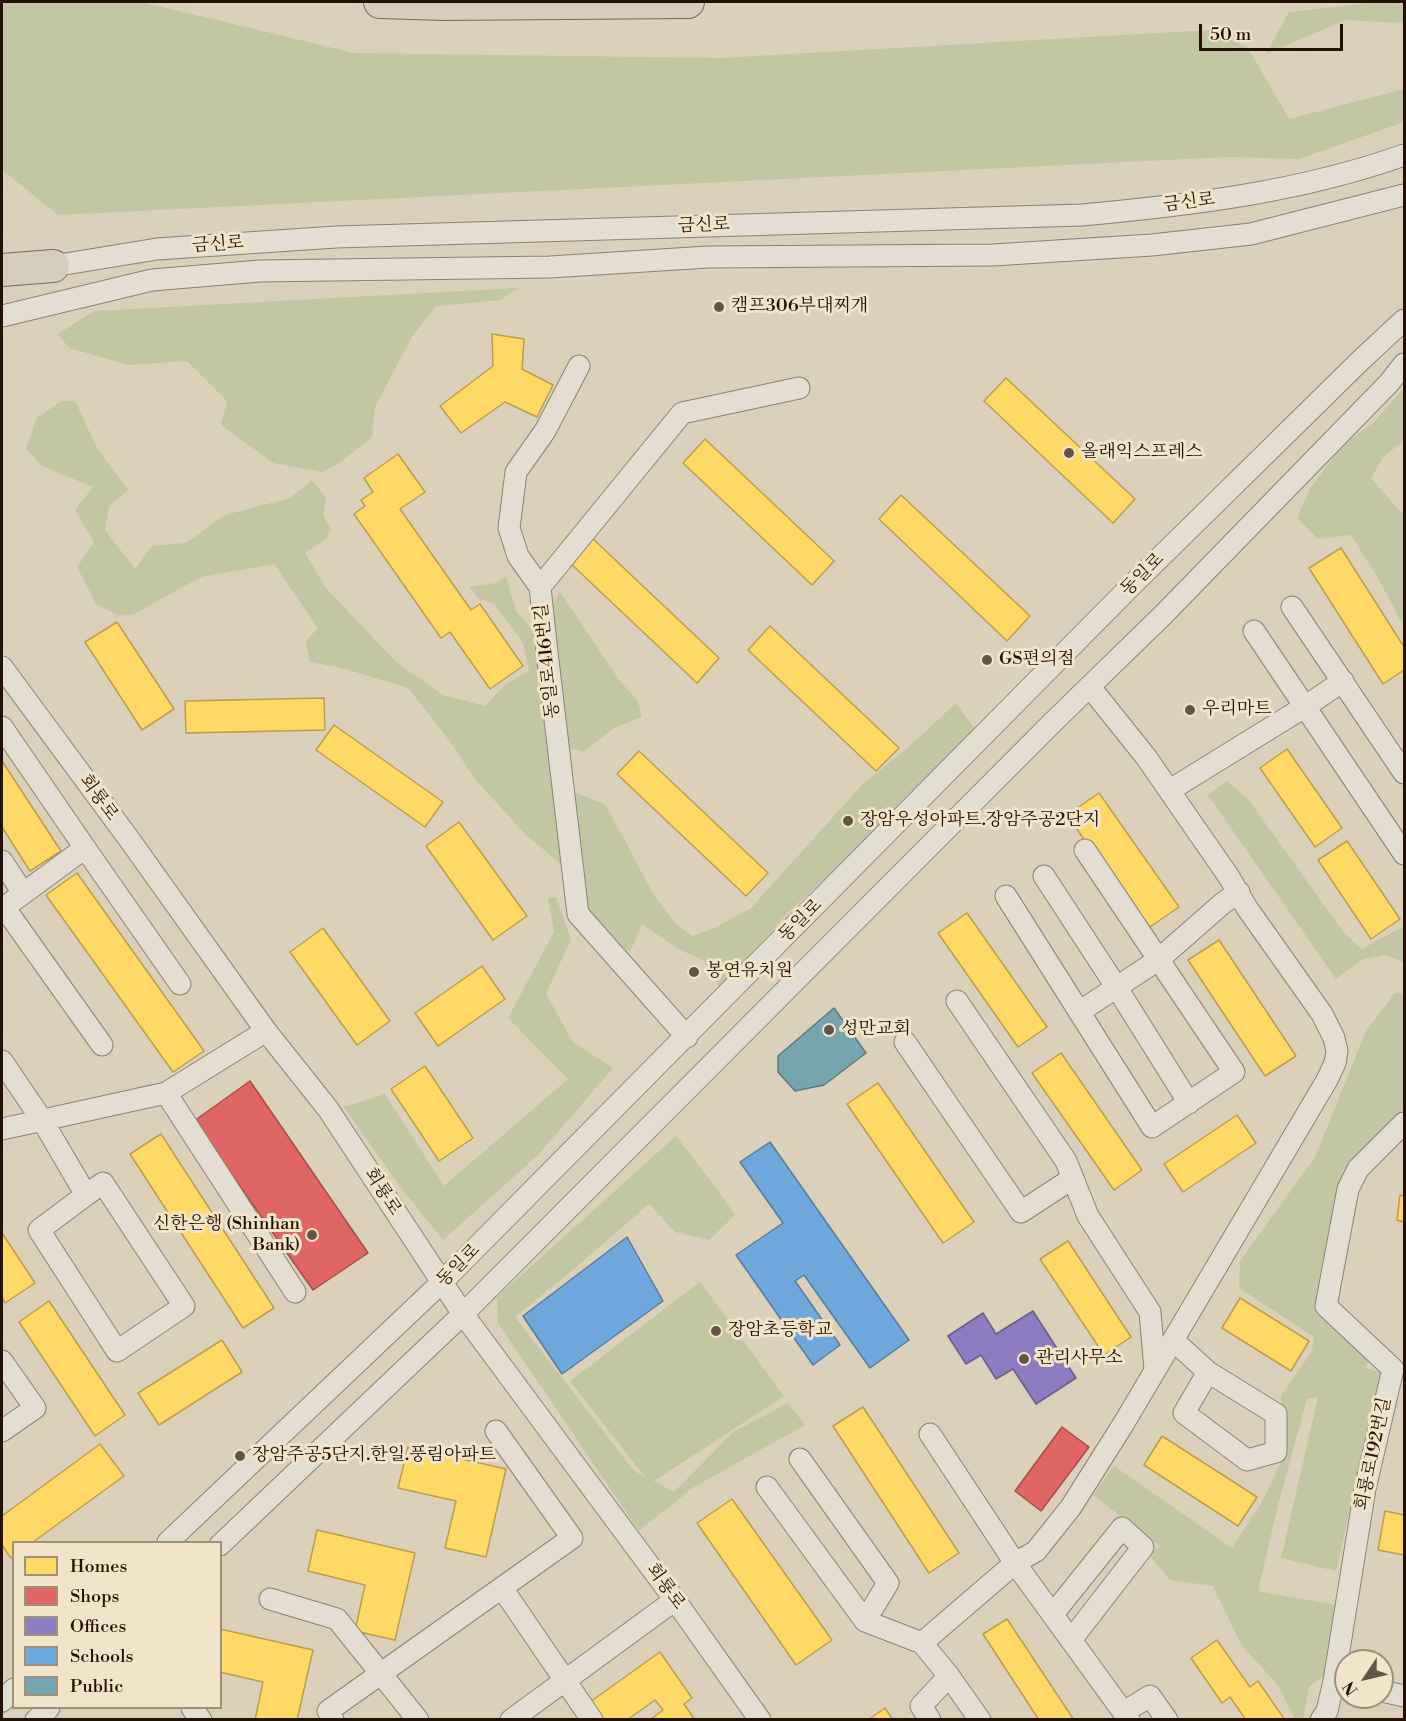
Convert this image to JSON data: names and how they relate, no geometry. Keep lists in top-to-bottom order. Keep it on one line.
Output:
{"streets":{"street":["금신로","동일로","동일로416번길","회룡로","회룡로192번길"]},"crossings":[["동일로","동일로416번길"],["동일로","회룡로"]],"places":["캠프306부대찌개","올래익스프레스","GS편의점","우리마트","장암우성아파트.장암주공2단지","봉연유치원","성만교회","신한은행 (Shinhan Bank)","장암초등학교","관리사무소","장암주공5단지.한일.풍림아파트"],"legend":["Homes","Shops","Offices","Schools","Public"],"scale_bar":"50 m","north":"bottom left"}
